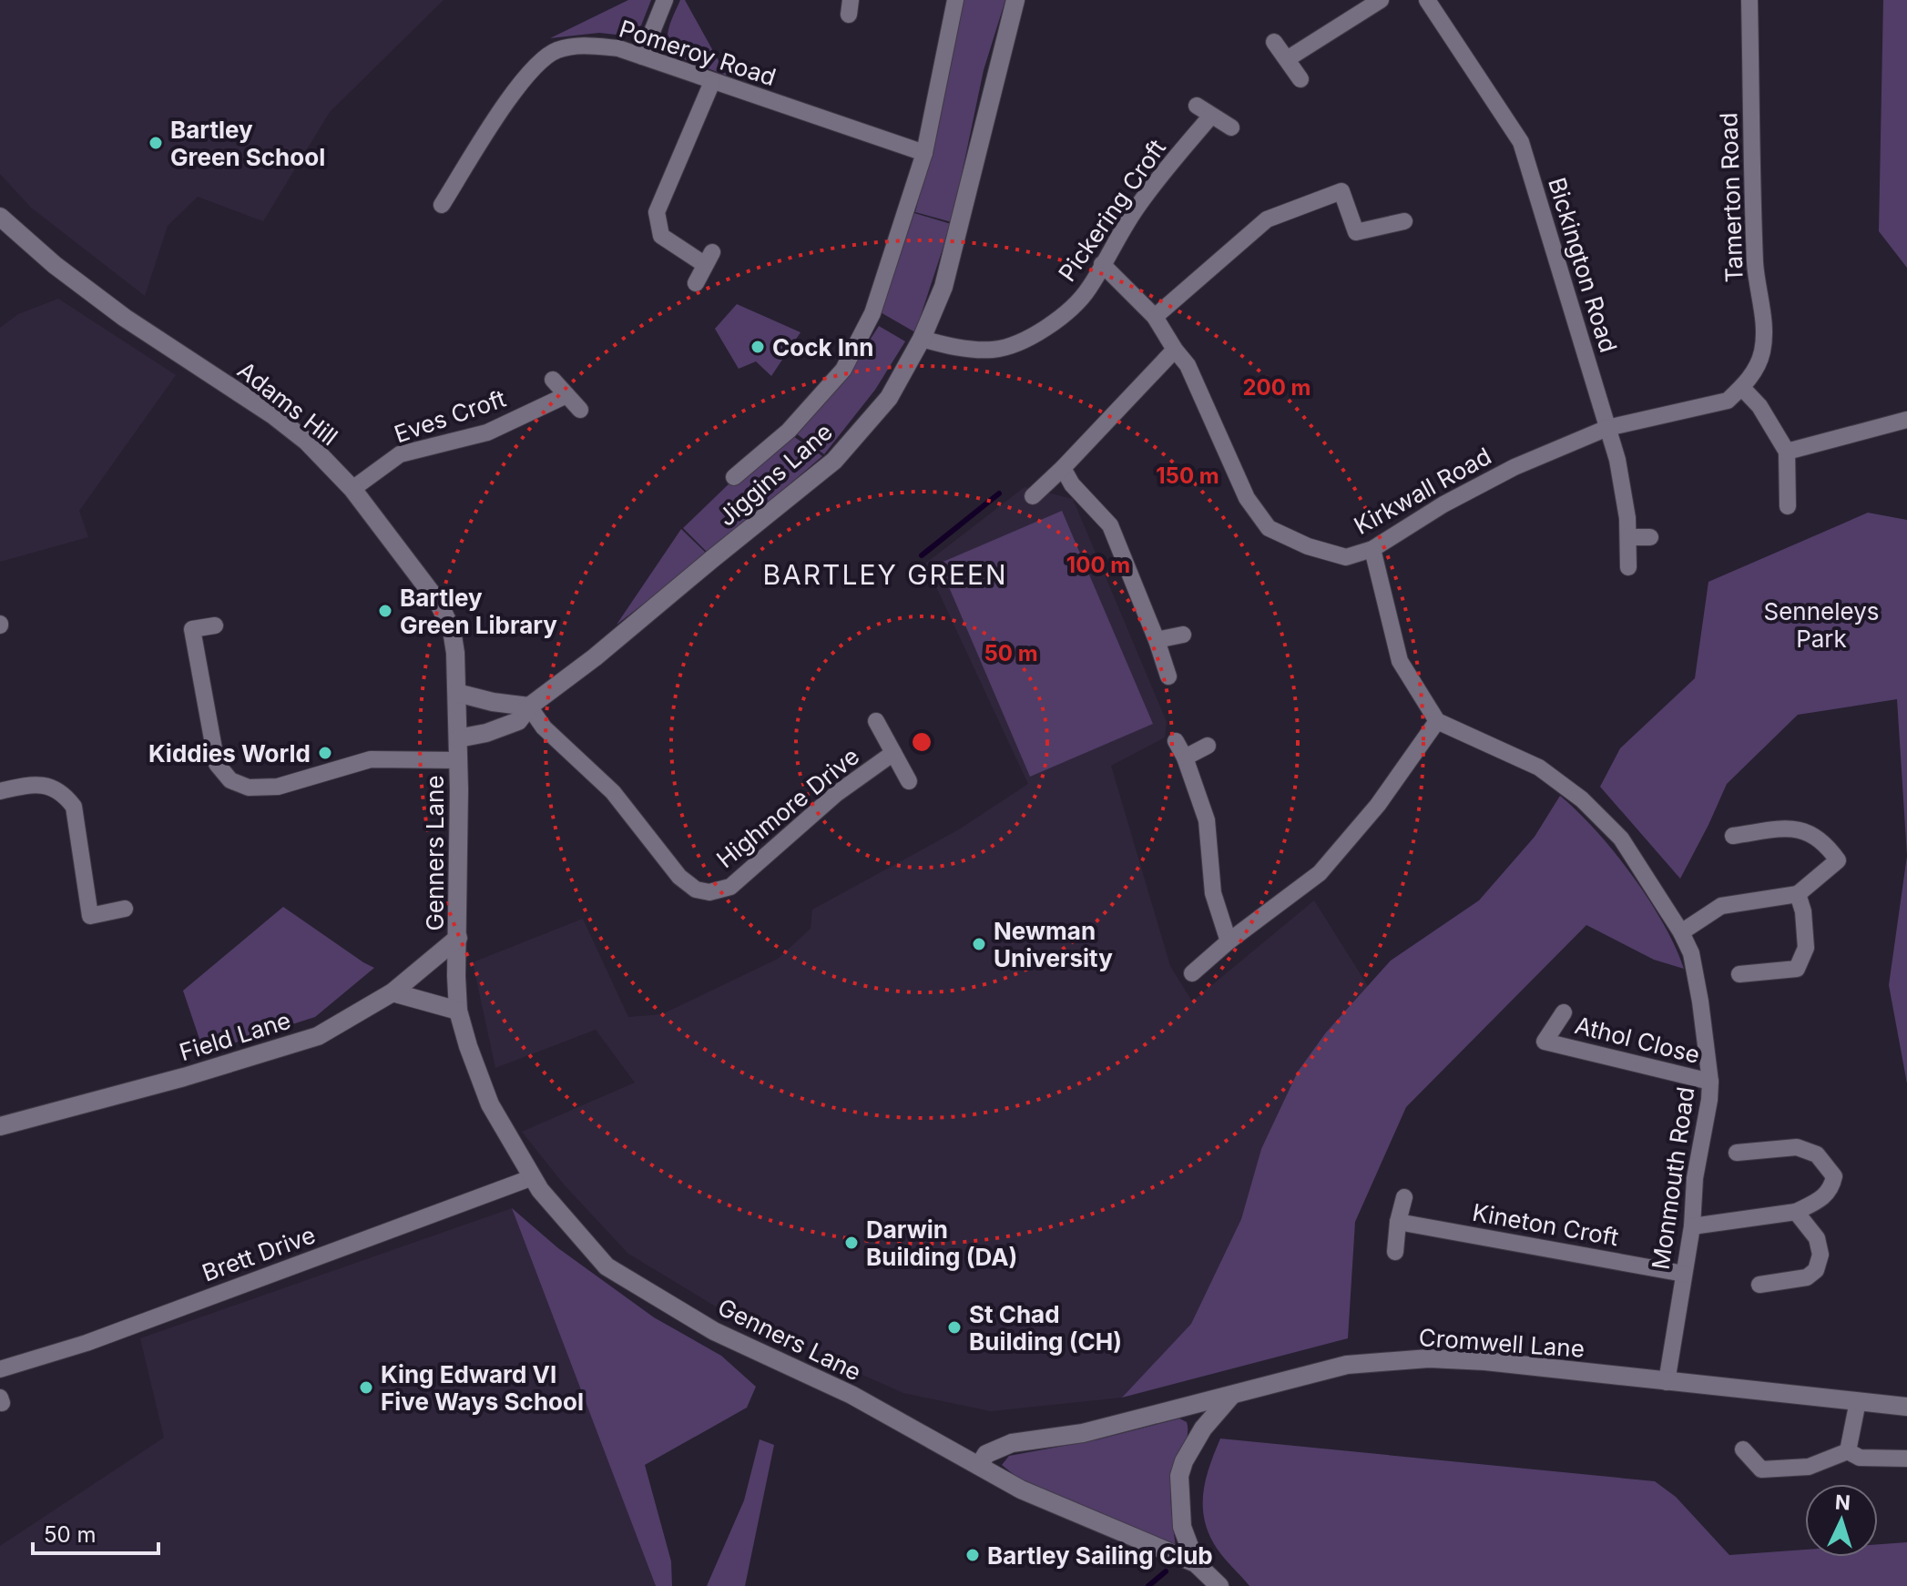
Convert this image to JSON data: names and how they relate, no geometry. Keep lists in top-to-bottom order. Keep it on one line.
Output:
{"streets":{"street":["Pomeroy Road","Tamerton Road","Pickering Croft","Bickington Road","Adams Hill","Eves Croft","Jiggins Lane","Kirkwall Road","Highmore Drive","Genners Lane","Field Lane","Athol Close","Monmouth Road","Kineton Croft","Brett Drive","Cromwell Lane"]},"crossings":[["Pomeroy Road","Jiggins Lane"],["Pickering Croft","Jiggins Lane"],["Pickering Croft","Kirkwall Road"],["Bickington Road","Kirkwall Road"],["Adams Hill","Eves Croft"],["Adams Hill","Jiggins Lane"],["Adams Hill","Genners Lane"],["Jiggins Lane","Highmore Drive"],["Jiggins Lane","Genners Lane"],["Genners Lane","Field Lane"],["Genners Lane","Brett Drive"],["Genners Lane","Cromwell Lane"],["Athol Close","Monmouth Road"],["Monmouth Road","Kineton Croft"],["Monmouth Road","Cromwell Lane"]],"districts":["BARTLEY GREEN"],"parks":["Senneleys Park"],"places":["Bartley Green School","Cock Inn","Bartley Green Library","Kiddies World","Newman University","Darwin Building (DA)","St Chad Building (CH)","King Edward VI Five Ways School","Bartley Sailing Club"],"scale_bar":"50 m","north":"top","rings":["200 m","150 m","100 m","50 m"]}
